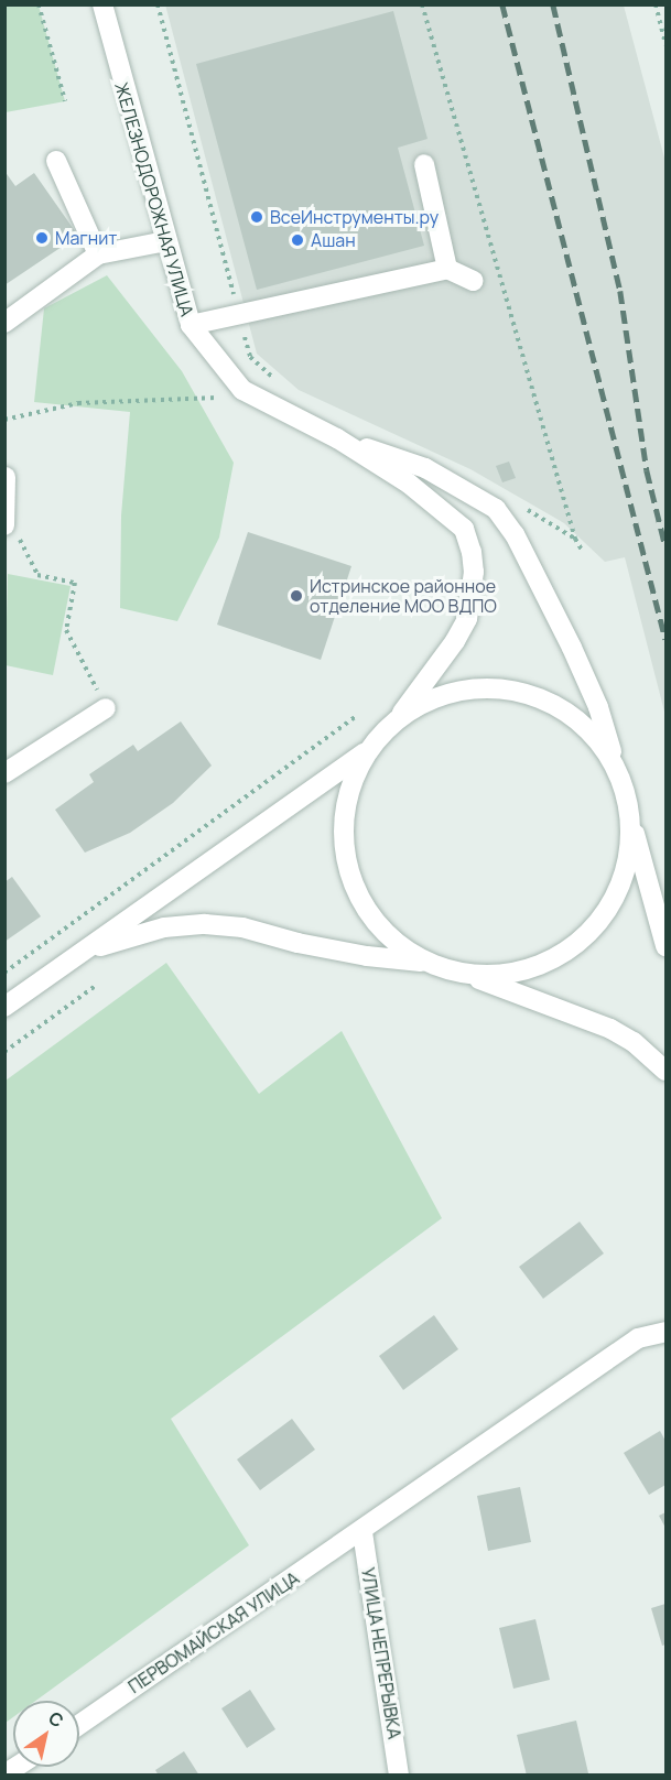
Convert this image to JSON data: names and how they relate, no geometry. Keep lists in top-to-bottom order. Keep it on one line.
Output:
{"streets":{"street":["ЖЕЛЕЗНОДОРОЖНАЯ УЛИЦА","ПЕРВОМАЙСКАЯ УЛИЦА","УЛИЦА НЕПРЕРЫВКА"]},"crossings":[["ПЕРВОМАЙСКАЯ УЛИЦА","УЛИЦА НЕПРЕРЫВКА"]],"places":["ВсеИнструменты.ру","Магнит","Ашан","Истринское районное отделение МОО ВДПО"],"north":"top right"}
